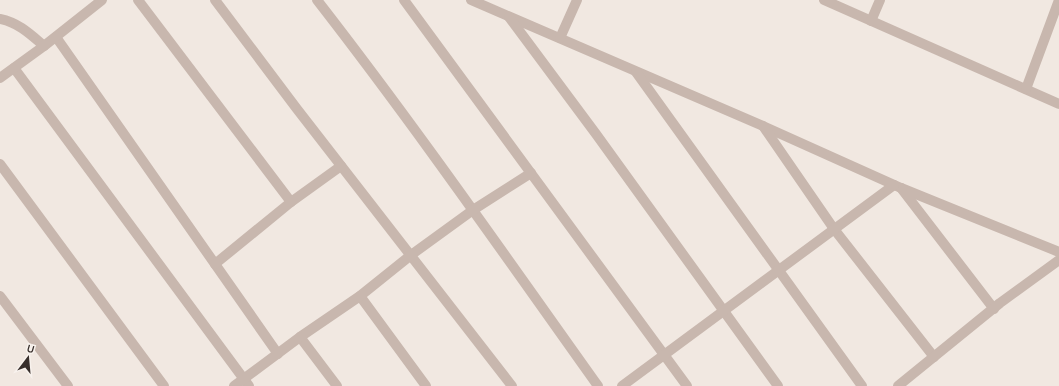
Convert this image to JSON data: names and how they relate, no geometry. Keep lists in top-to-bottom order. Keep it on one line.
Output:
{"north":"top"}
